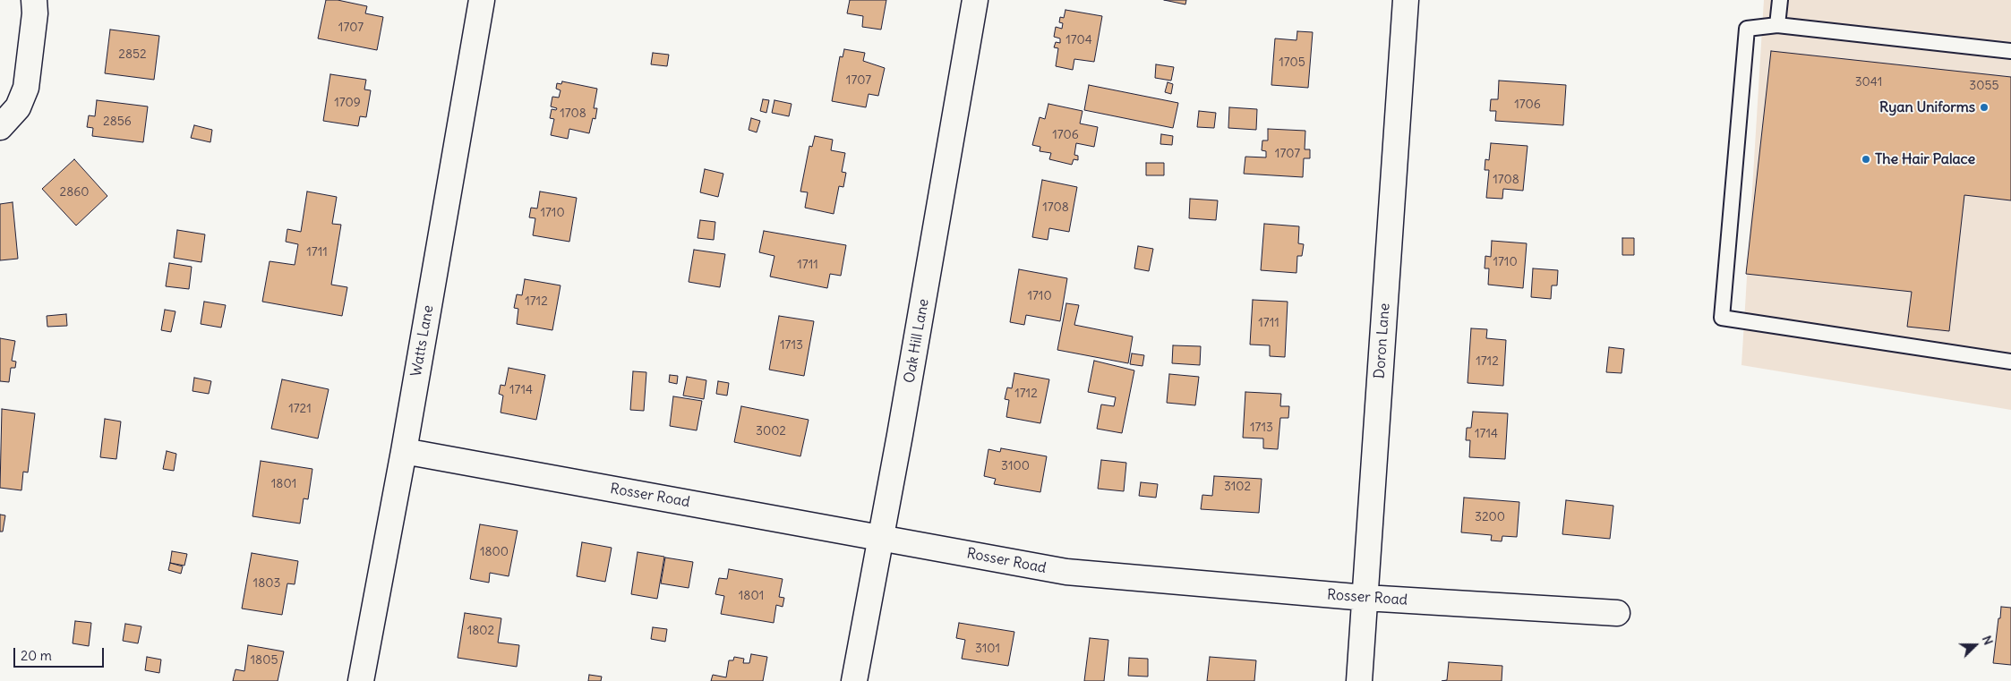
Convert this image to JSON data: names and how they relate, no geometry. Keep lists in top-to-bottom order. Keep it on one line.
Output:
{"streets":{"street":["Watts Lane","Oak Hill Lane","Doron Lane","Rosser Road"]},"crossings":[["Watts Lane","Rosser Road"],["Oak Hill Lane","Rosser Road"],["Doron Lane","Rosser Road"]],"places":["Ryan Uniforms","The Hair Palace"],"house_numbers":["1707","1704","2852","1705","1707","3041","3055","1709","1706","1708","2856","1706","1707","1708","2860","1708","1710","1711","1710","1711","1710","1712","1711","1713","1712","1714","1712","1721","1713","3002","1714","3100","1801","3102","3200","1800","1803","1801","1802","3101","1805"],"scale_bar":"20 m","north":"right"}
